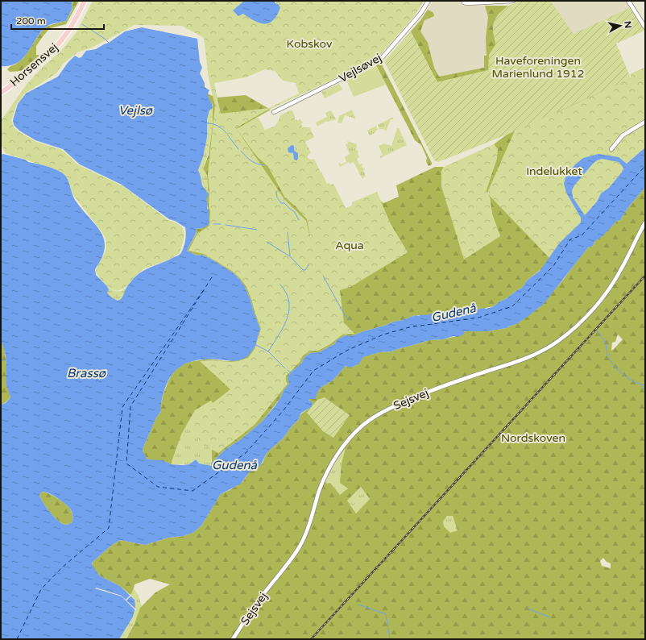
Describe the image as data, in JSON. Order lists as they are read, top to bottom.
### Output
{
  "streets": {
    "main road": ["Horsensvej"],
    "street": ["Vejlsøvej", "Sejsvej"]
  },
  "water": ["Vejlsø", "Gudenå", "Brassø"],
  "parks": [
    "Kobskov",
    "Haveforeningen Marienlund 1912",
    "Indelukket",
    "Aqua",
    "Nordskoven"
  ],
  "scale_bar": "200 m",
  "north": "right"
}
